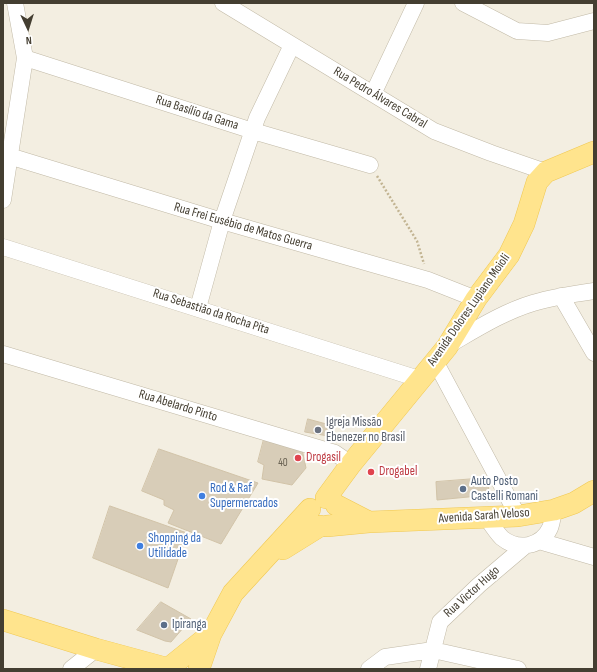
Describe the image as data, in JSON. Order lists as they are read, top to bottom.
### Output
{
  "streets": {
    "main road": ["Avenida Dolores Lupiano Moioli", "Avenida Sarah Veloso"],
    "street": [
      "Rua Pedro Álvares Cabral",
      "Rua Basílio da Gama",
      "Rua Frei Eusébio de Matos Guerra",
      "Rua Sebastião da Rocha Pita",
      "Rua Abelardo Pinto",
      "Rua Victor Hugo"
    ]
  },
  "crossings": [
    ["Rua Pedro Álvares Cabral", "Avenida Dolores Lupiano Moioli"],
    ["Rua Frei Eusébio de Matos Guerra", "Avenida Dolores Lupiano Moioli"],
    ["Avenida Dolores Lupiano Moioli", "Rua Sebastião da Rocha Pita"],
    ["Avenida Dolores Lupiano Moioli", "Rua Abelardo Pinto"],
    ["Avenida Dolores Lupiano Moioli", "Avenida Sarah Veloso"],
    ["Avenida Sarah Veloso", "Rua Victor Hugo"]
  ],
  "places": [
    "Igreja Missão Ebenezer no Brasil",
    "Drogasil",
    "Drogabel",
    "Auto Posto Castelli Romani",
    "Rod & Raf Supermercados",
    "Shopping da Utilidade",
    "Ipiranga"
  ],
  "house_numbers": ["40"],
  "north": "bottom"
}
